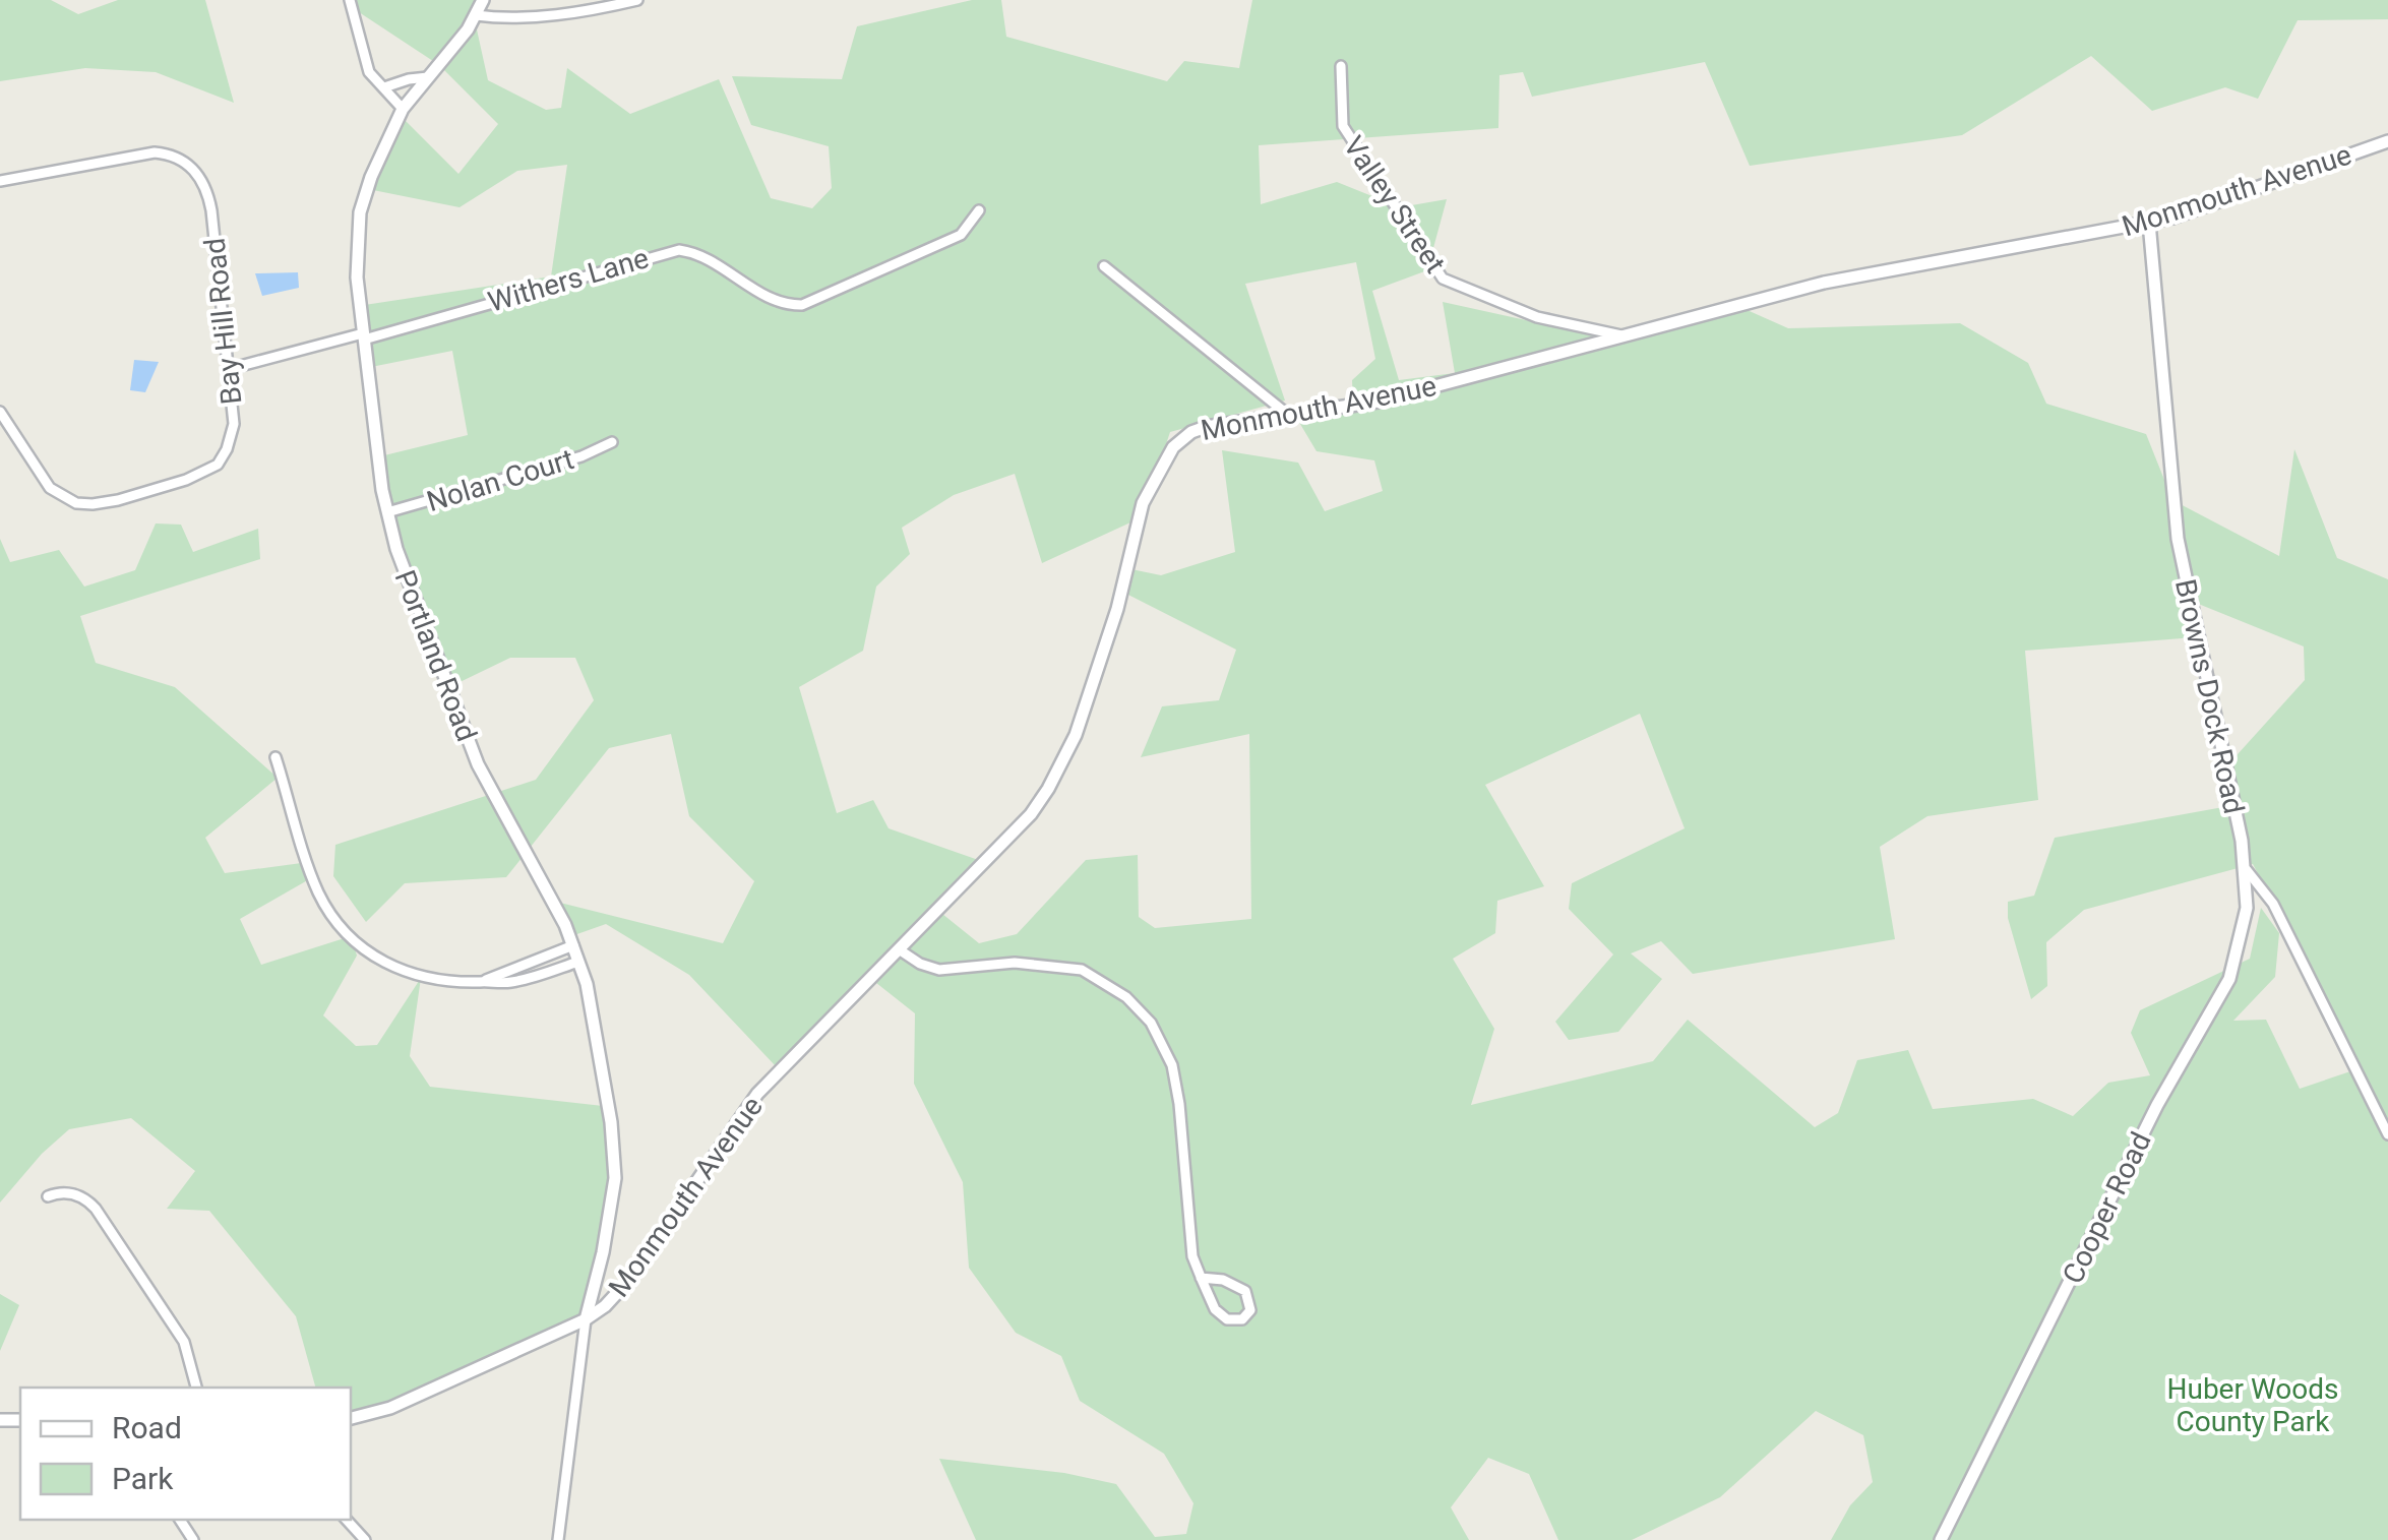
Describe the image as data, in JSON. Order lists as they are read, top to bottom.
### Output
{
  "streets": {
    "street": [
      "Monmouth Avenue",
      "Valley Street",
      "Withers Lane",
      "Bay Hill Road",
      "Nolan Court",
      "Portland Road",
      "Browns Dock Road",
      "Cooper Road"
    ]
  },
  "crossings": [
    ["Monmouth Avenue", "Valley Street"],
    ["Monmouth Avenue", "Portland Road"],
    ["Monmouth Avenue", "Browns Dock Road"],
    ["Withers Lane", "Bay Hill Road"],
    ["Withers Lane", "Portland Road"],
    ["Nolan Court", "Portland Road"],
    ["Browns Dock Road", "Cooper Road"]
  ],
  "parks": ["Huber Woods County Park"],
  "legend": ["Road", "Park"]
}
